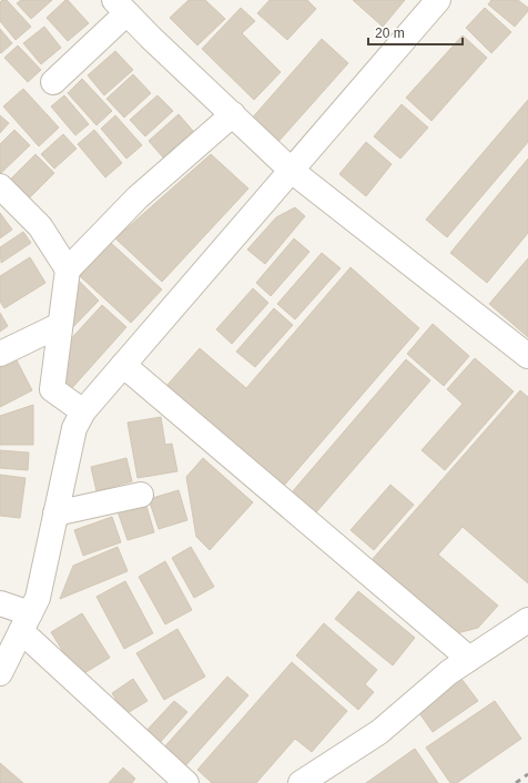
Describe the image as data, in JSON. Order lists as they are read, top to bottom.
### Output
{
  "scale_bar": "20 m"
}
